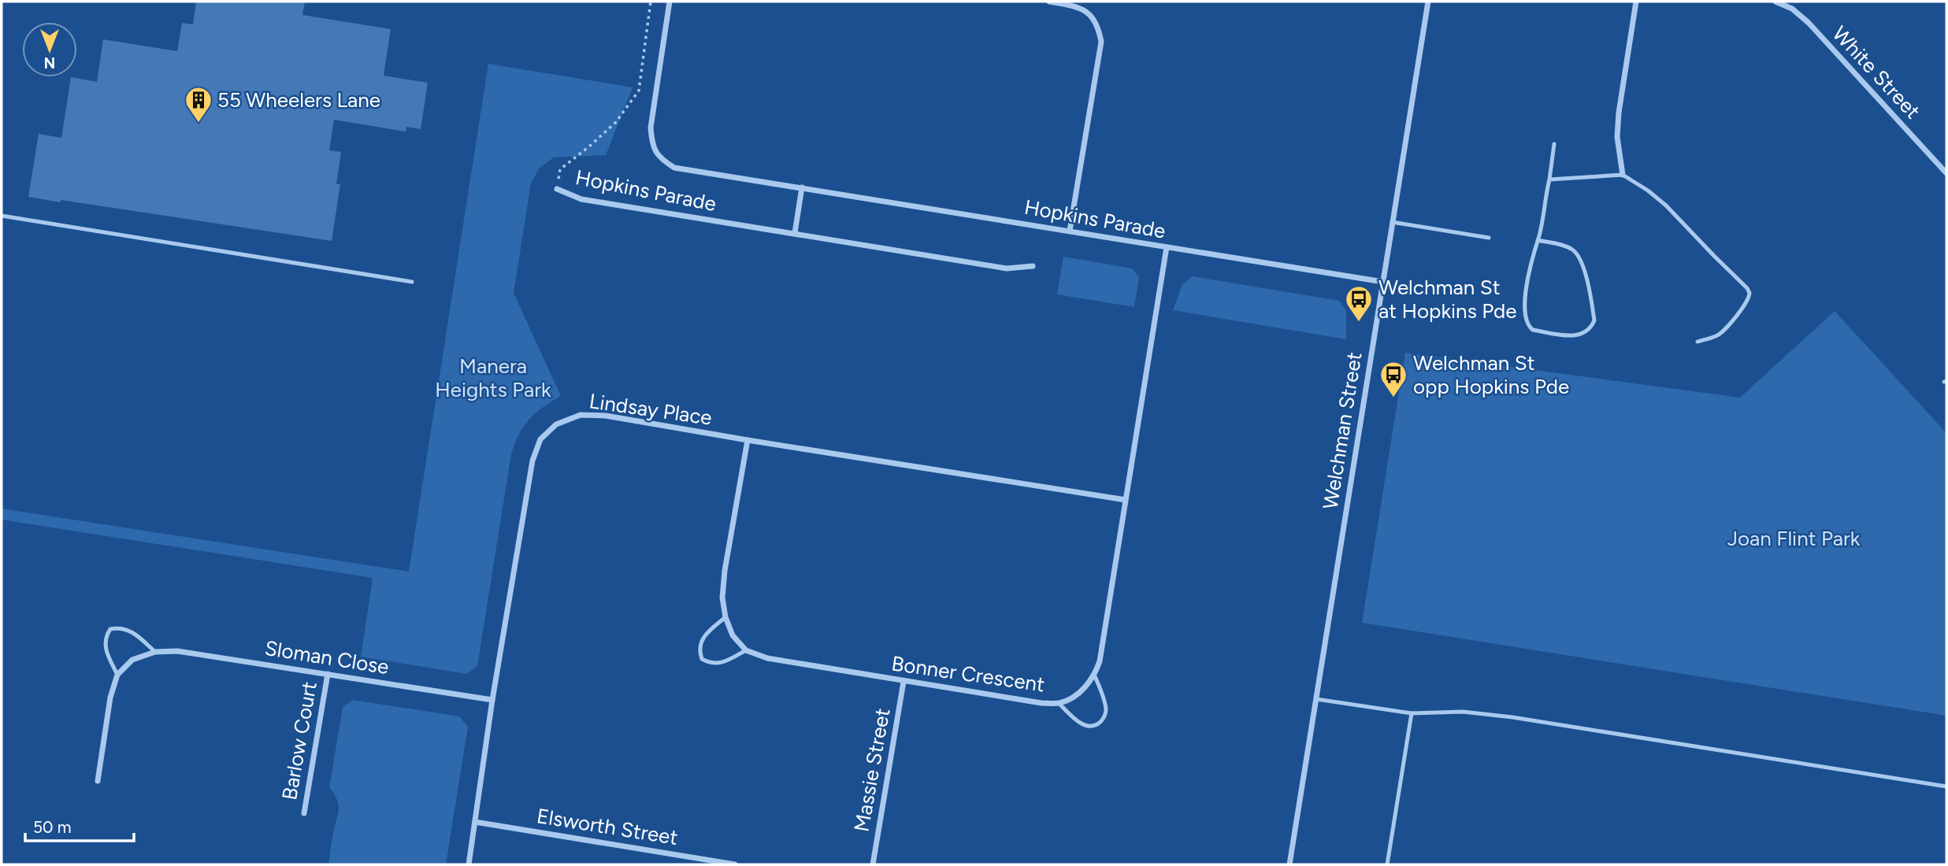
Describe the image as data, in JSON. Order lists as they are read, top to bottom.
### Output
{
  "streets": {
    "street": [
      "White Street",
      "Hopkins Parade",
      "Lindsay Place",
      "Welchman Street",
      "Sloman Close",
      "Bonner Crescent",
      "Barlow Court",
      "Massie Street",
      "Elsworth Street"
    ]
  },
  "crossings": [
    ["Hopkins Parade", "Welchman Street"],
    ["Lindsay Place", "Sloman Close"],
    ["Lindsay Place", "Elsworth Street"],
    ["Sloman Close", "Barlow Court"],
    ["Bonner Crescent", "Massie Street"]
  ],
  "parks": ["Manera Heights Park", "Joan Flint Park"],
  "places": {
    "building": ["55 Wheelers Lane"],
    "bus stop": ["Welchman St at Hopkins Pde", "Welchman St opp Hopkins Pde"]
  },
  "scale_bar": "50 m",
  "north": "bottom"
}
